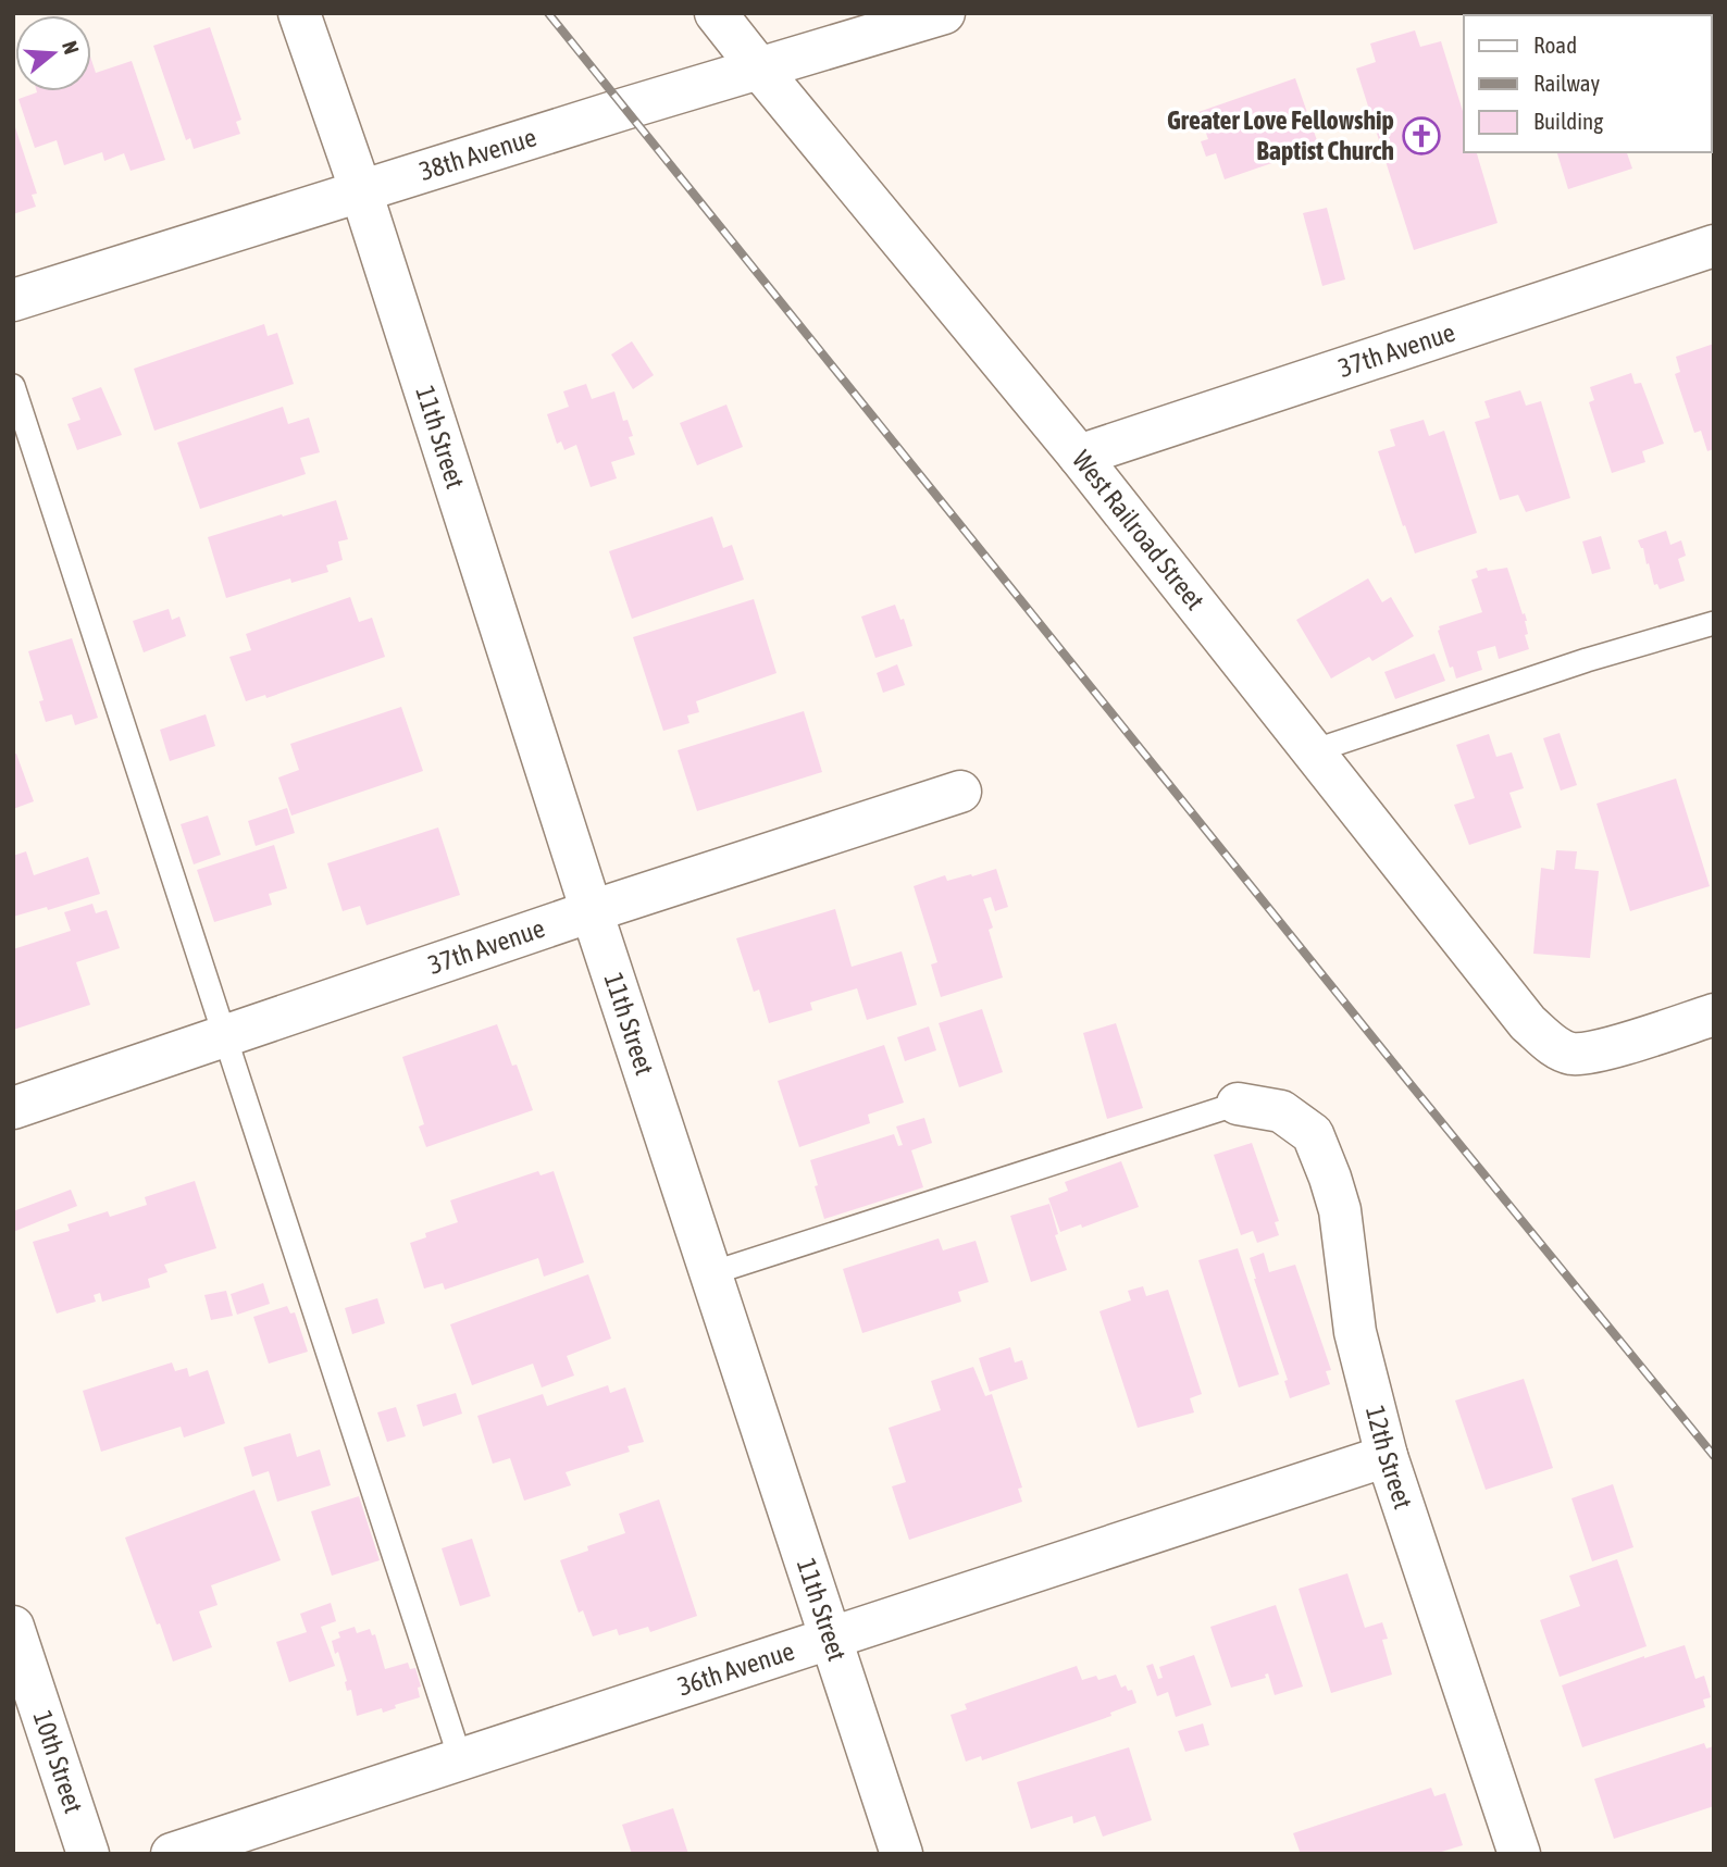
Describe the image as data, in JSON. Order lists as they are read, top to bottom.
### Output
{
  "streets": {
    "street": [
      "38th Avenue",
      "37th Avenue",
      "11th Street",
      "West Railroad Street",
      "12th Street",
      "36th Avenue",
      "10th Street"
    ]
  },
  "crossings": [
    ["38th Avenue", "11th Street"],
    ["38th Avenue", "West Railroad Street"],
    ["37th Avenue", "11th Street"],
    ["37th Avenue", "West Railroad Street"],
    ["11th Street", "36th Avenue"],
    ["12th Street", "36th Avenue"]
  ],
  "places": {
    "church": ["Greater Love Fellowship Baptist Church"]
  },
  "legend": ["Road", "Railway", "Building"],
  "north": "right"
}
